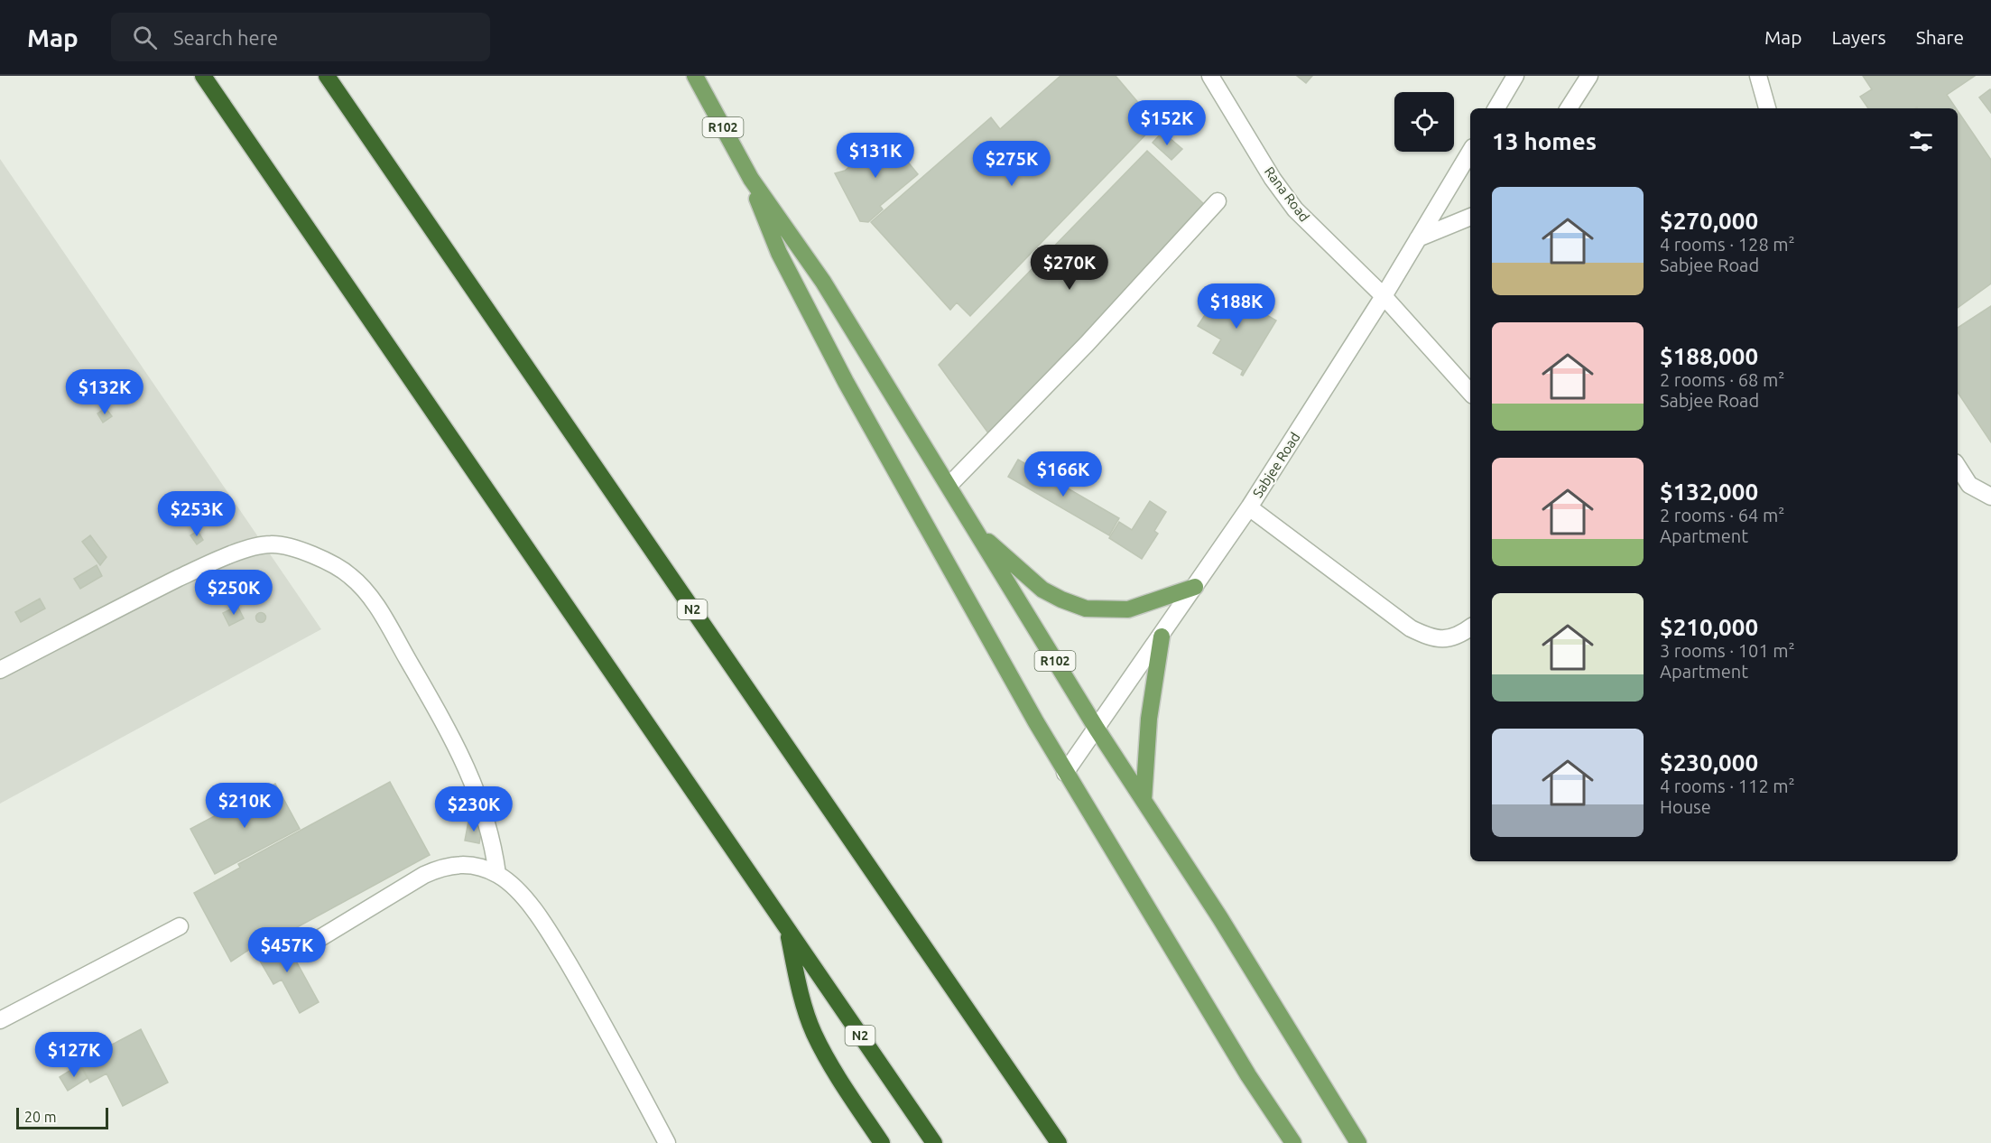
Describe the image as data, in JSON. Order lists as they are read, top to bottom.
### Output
{
  "streets": {
    "highway": ["N2"],
    "main road": ["R102"],
    "street": ["Rana Road", "Sabjee Road"]
  },
  "crossings": [
    ["R102", "Sabjee Road"],
    ["Rana Road", "Sabjee Road"]
  ],
  "scale_bar": "20 m",
  "page": {
    "header": "Map",
    "search": "Search here",
    "nav": ["Map", "Layers", "Share"],
    "price": [
      "$152K",
      "$131K",
      "$275K",
      "$270K",
      "$188K",
      "$132K",
      "$166K",
      "$253K",
      "$250K",
      "$210K",
      "$230K",
      "$457K",
      "$127K"
    ],
    "heading": "13 homes",
    "list": [
      {
        "name": "$270,000",
        "note": "4 rooms · 128 m² · Sabjee Road"
      },
      {
        "name": "$188,000",
        "note": "2 rooms · 68 m² · Sabjee Road"
      },
      {
        "name": "$132,000",
        "note": "2 rooms · 64 m² · Apartment"
      },
      {
        "name": "$210,000",
        "note": "3 rooms · 101 m² · Apartment"
      },
      {
        "name": "$230,000",
        "note": "4 rooms · 112 m² · House"
      }
    ],
    "scale": "20 m"
  }
}
